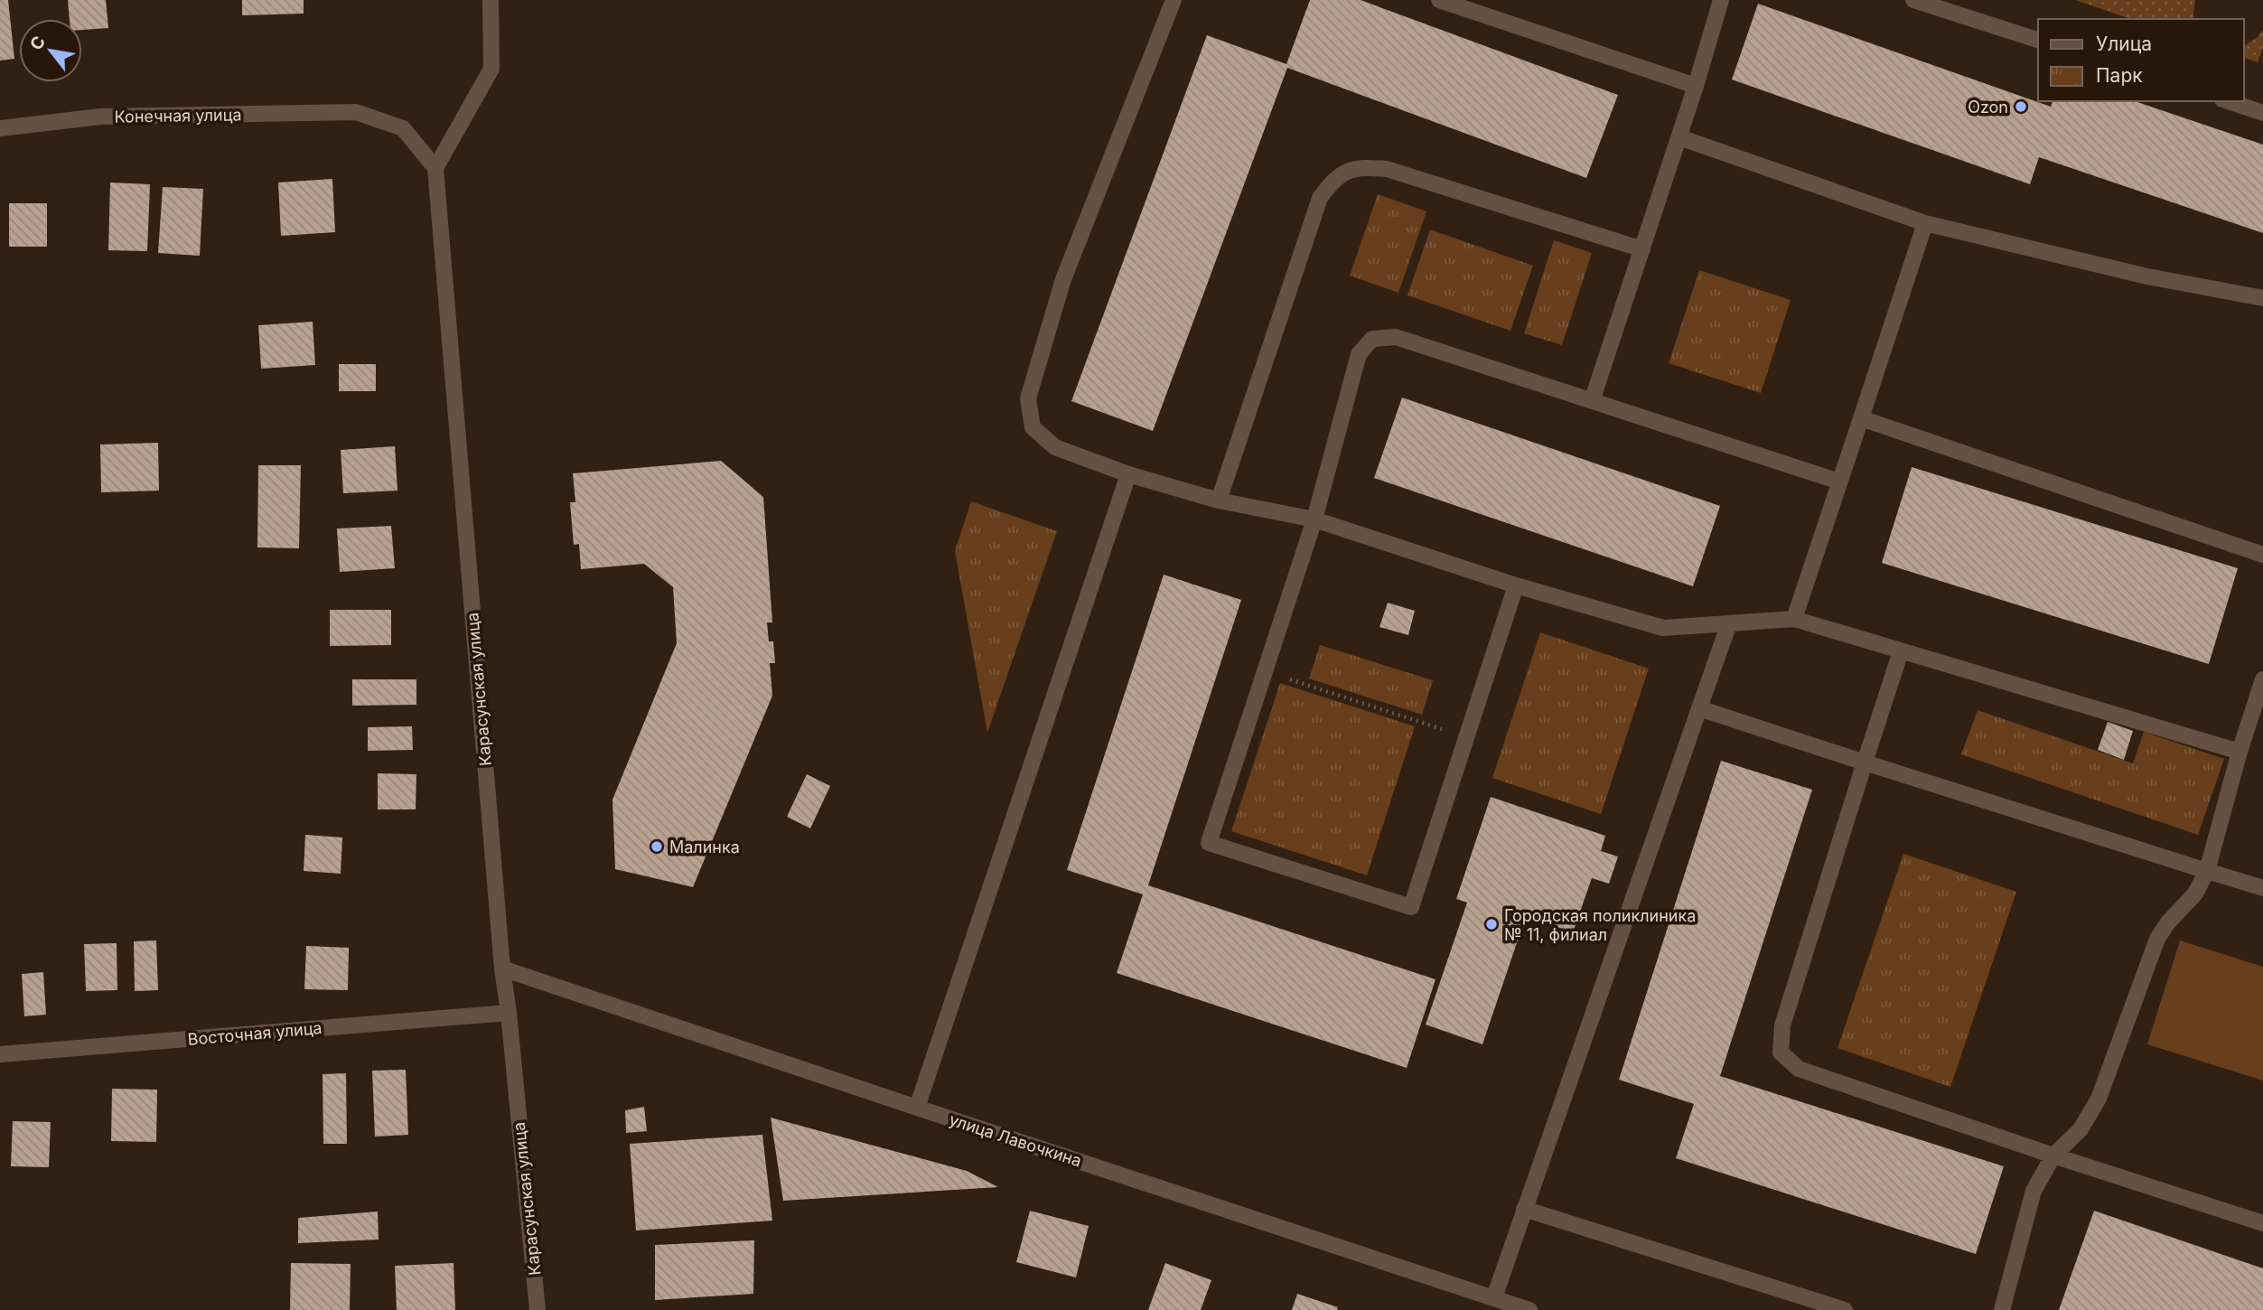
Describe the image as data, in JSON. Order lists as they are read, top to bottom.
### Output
{
  "streets": {
    "street": [
      "Конечная улица",
      "Карасунская улица",
      "Восточная улица",
      "улица Лавочкина"
    ]
  },
  "crossings": [
    ["Конечная улица", "Карасунская улица"],
    ["Карасунская улица", "Восточная улица"],
    ["Карасунская улица", "улица Лавочкина"]
  ],
  "places": ["Ozon", "Малинка", "Городская поликлиника № 11, филиал"],
  "legend": ["Улица", "Парк"],
  "north": "top left"
}
